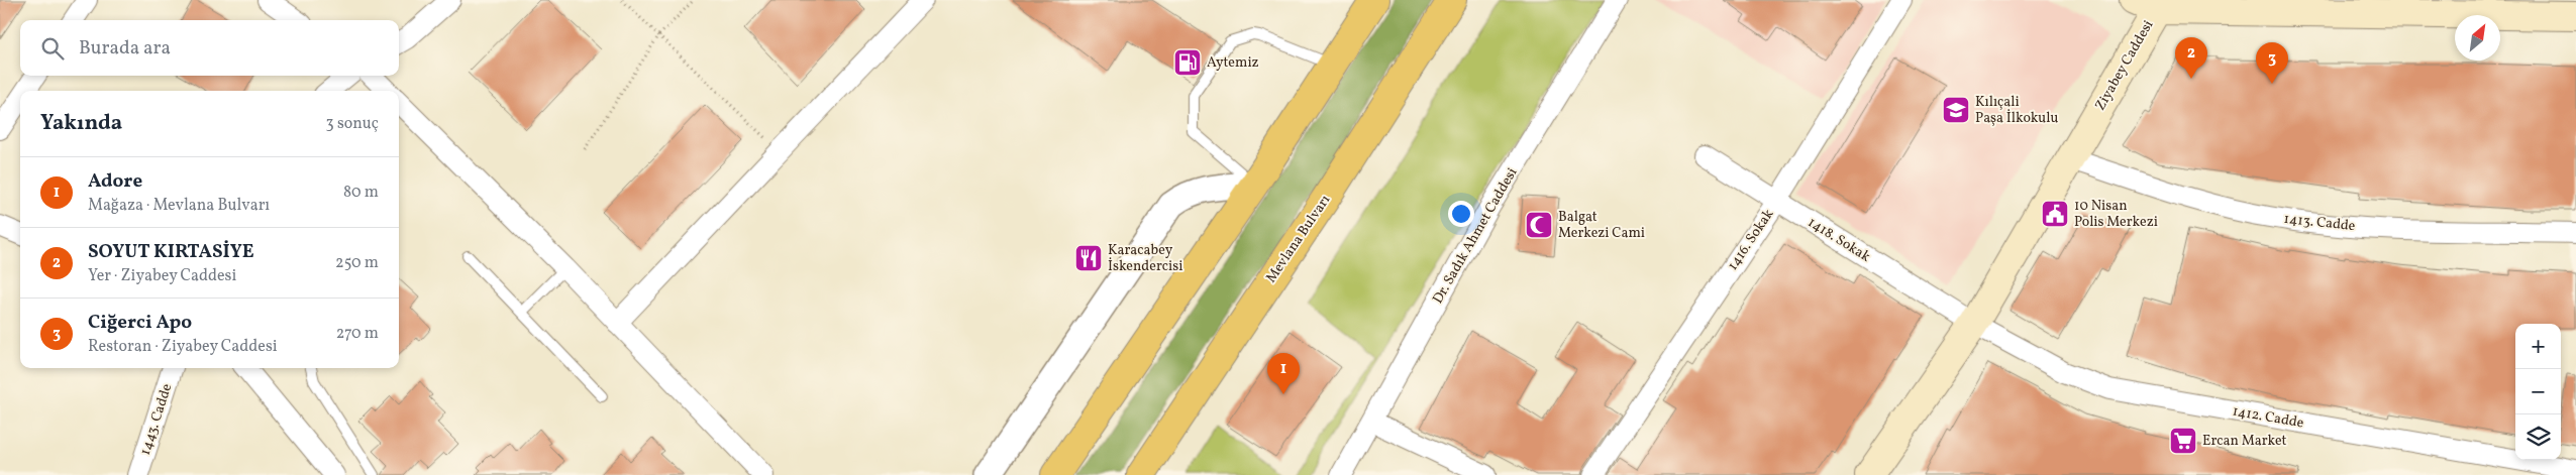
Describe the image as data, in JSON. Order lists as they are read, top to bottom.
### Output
{
  "streets": {
    "highway": ["Mevlana Bulvarı"],
    "main road": ["Ziyabey Caddesi"],
    "street": [
      "1413. Cadde",
      "Dr. Sadık Ahmet Caddesi",
      "1416. Sokak",
      "1418. Sokak",
      "1412. Cadde",
      "1443. Cadde"
    ]
  },
  "crossings": [
    ["Ziyabey Caddesi", "1413. Cadde"],
    ["Ziyabey Caddesi", "1418. Sokak"],
    ["Ziyabey Caddesi", "1412. Cadde"],
    ["1416. Sokak", "1418. Sokak"],
    ["1418. Sokak", "1412. Cadde"]
  ],
  "places": {
    "fuel station": ["Aytemiz"],
    "school or university": ["Kılıçali Paşa İlkokulu"],
    "public building": ["10 Nisan Polis Merkezi"],
    "mosque": ["Balgat Merkezi Cami"],
    "restaurant": ["Karacabey İskendercisi"],
    "supermarket": ["Ercan Market"]
  },
  "north": "top right",
  "page": {
    "search": "Burada ara",
    "pins": ["2", "3", "1"],
    "heading": ["Yakında", "3 sonuç"],
    "list": [
      {
        "mark": "1",
        "name": "Adore",
        "note": "Mağaza · Mevlana Bulvarı",
        "value": "80 m"
      },
      {
        "mark": "2",
        "name": "SOYUT KIRTASİYE",
        "note": "Yer · Ziyabey Caddesi",
        "value": "250 m"
      },
      {
        "mark": "3",
        "name": "Ciğerci Apo",
        "note": "Restoran · Ziyabey Caddesi",
        "value": "270 m"
      }
    ],
    "map_buttons": ["+", "−"]
  }
}
